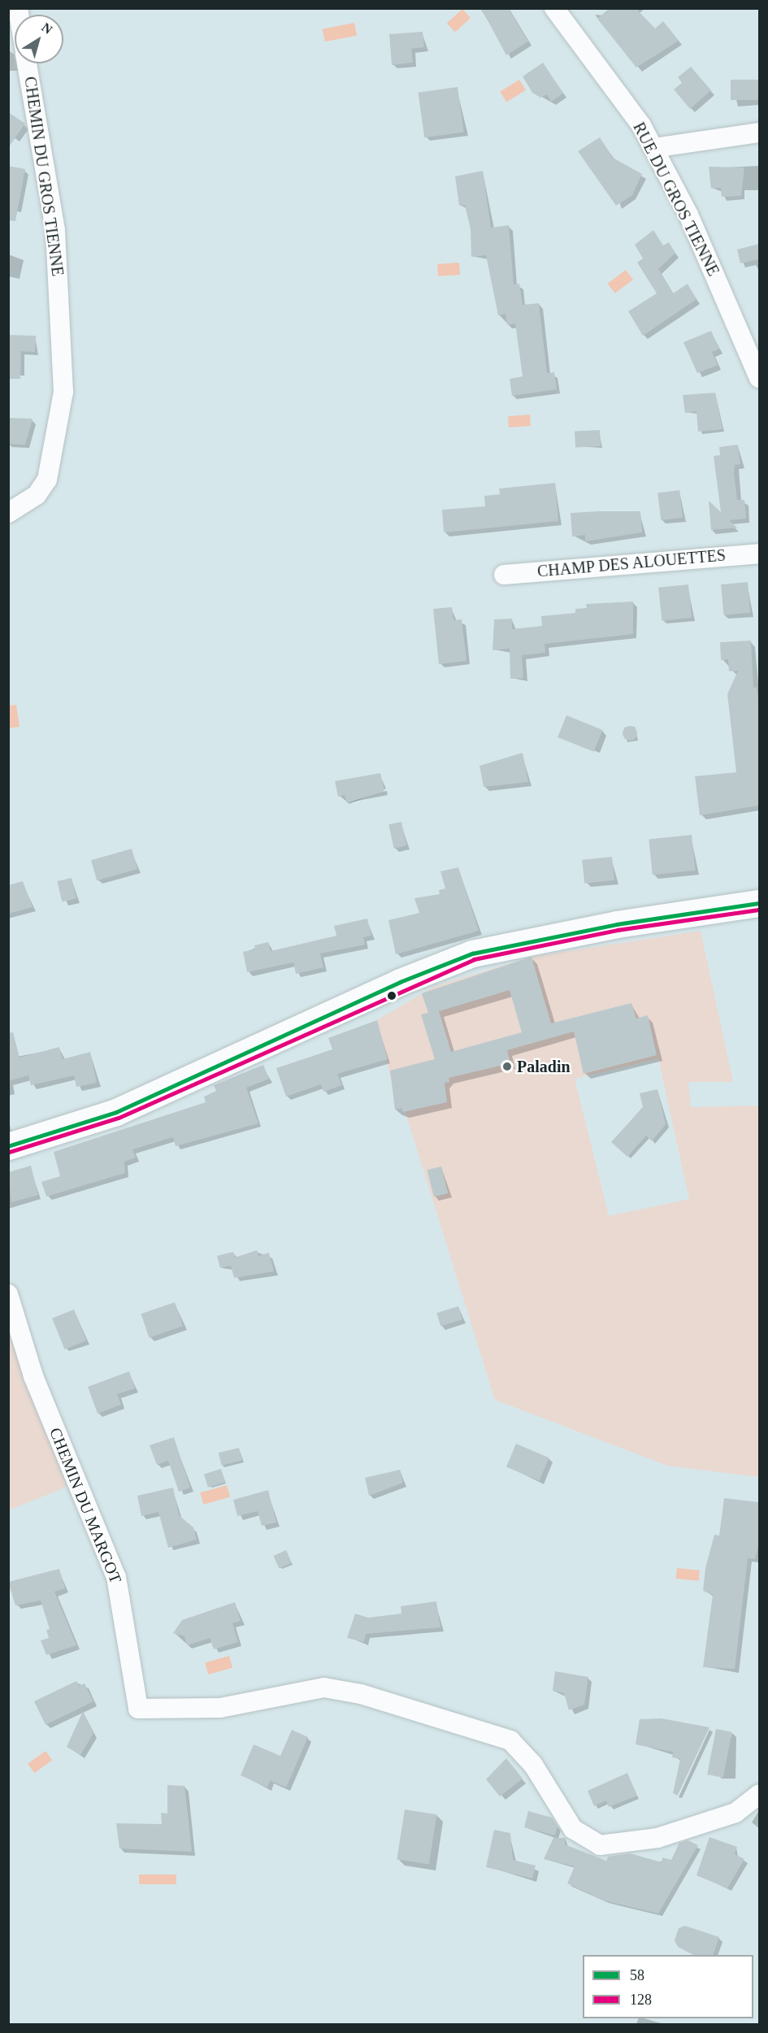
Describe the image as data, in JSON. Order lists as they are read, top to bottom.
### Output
{
  "streets": {
    "street": [
      "CHEMIN DU GROS TIENNE",
      "RUE DU GROS TIENNE",
      "CHAMP DES ALOUETTES",
      "CHEMIN DU MARGOT"
    ]
  },
  "places": ["Paladin"],
  "lines": ["transit line 58", "transit line 128"],
  "legend": ["58", "128"],
  "north": "top right"
}
